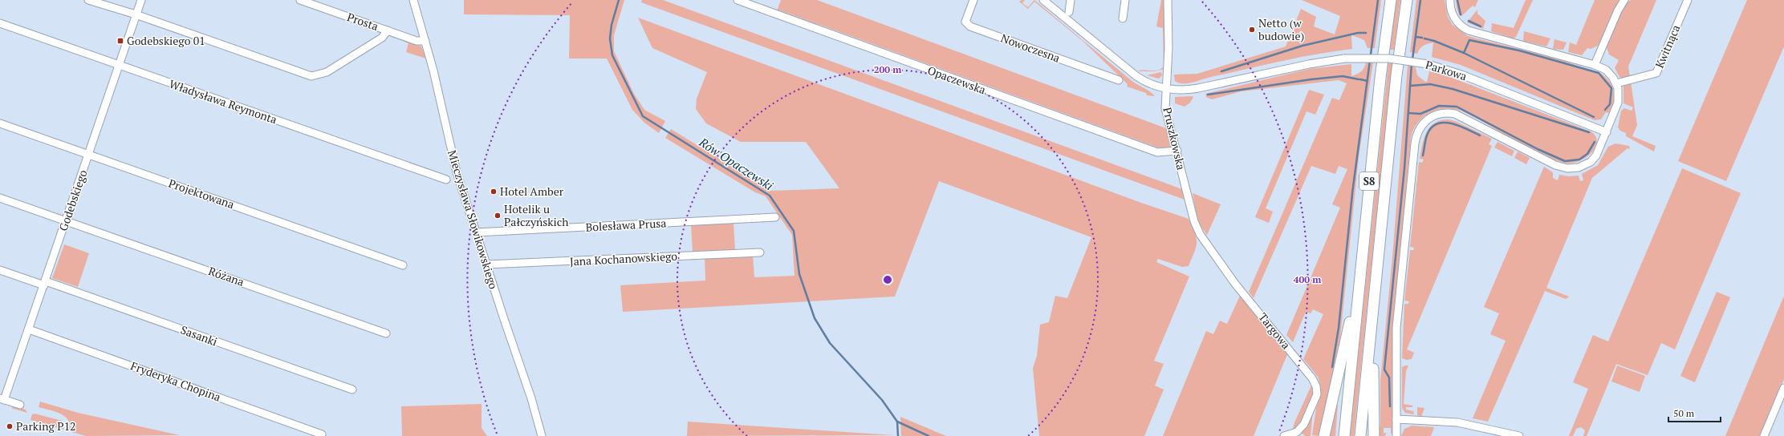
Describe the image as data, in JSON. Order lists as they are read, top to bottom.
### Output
{
  "streets": {
    "highway": ["S8"],
    "street": [
      "Prosta",
      "Kwitnąca",
      "Nowoczesna",
      "Parkowa",
      "Opaczewska",
      "Władysława Reymonta",
      "Pruszkowska",
      "Projektowana",
      "Godebskiego",
      "Mieczysława Słowikowskiego",
      "Bolesława Prusa",
      "Jana Kochanowskiego",
      "Różana",
      "Targowa",
      "Sasanki",
      "Fryderyka Chopina"
    ]
  },
  "crossings": [
    ["Prosta", "Mieczysława Słowikowskiego"],
    ["Parkowa", "Pruszkowska"],
    ["Opaczewska", "Pruszkowska"],
    ["Władysława Reymonta", "Godebskiego"],
    ["Pruszkowska", "Targowa"],
    ["Projektowana", "Godebskiego"],
    ["Godebskiego", "Różana"],
    ["Godebskiego", "Sasanki"],
    ["Godebskiego", "Fryderyka Chopina"],
    ["Mieczysława Słowikowskiego", "Bolesława Prusa"],
    ["Mieczysława Słowikowskiego", "Jana Kochanowskiego"]
  ],
  "water": ["Rów Opaczewski"],
  "places": {
    "other": [
      "Netto (w budowie)",
      "Hotel Amber",
      "Hotelik u Pałczyńskich",
      "Parking P12"
    ],
    "transit": ["Godebskiego 01"]
  },
  "scale_bar": "50 m",
  "rings": ["200 m", "400 m"]
}
